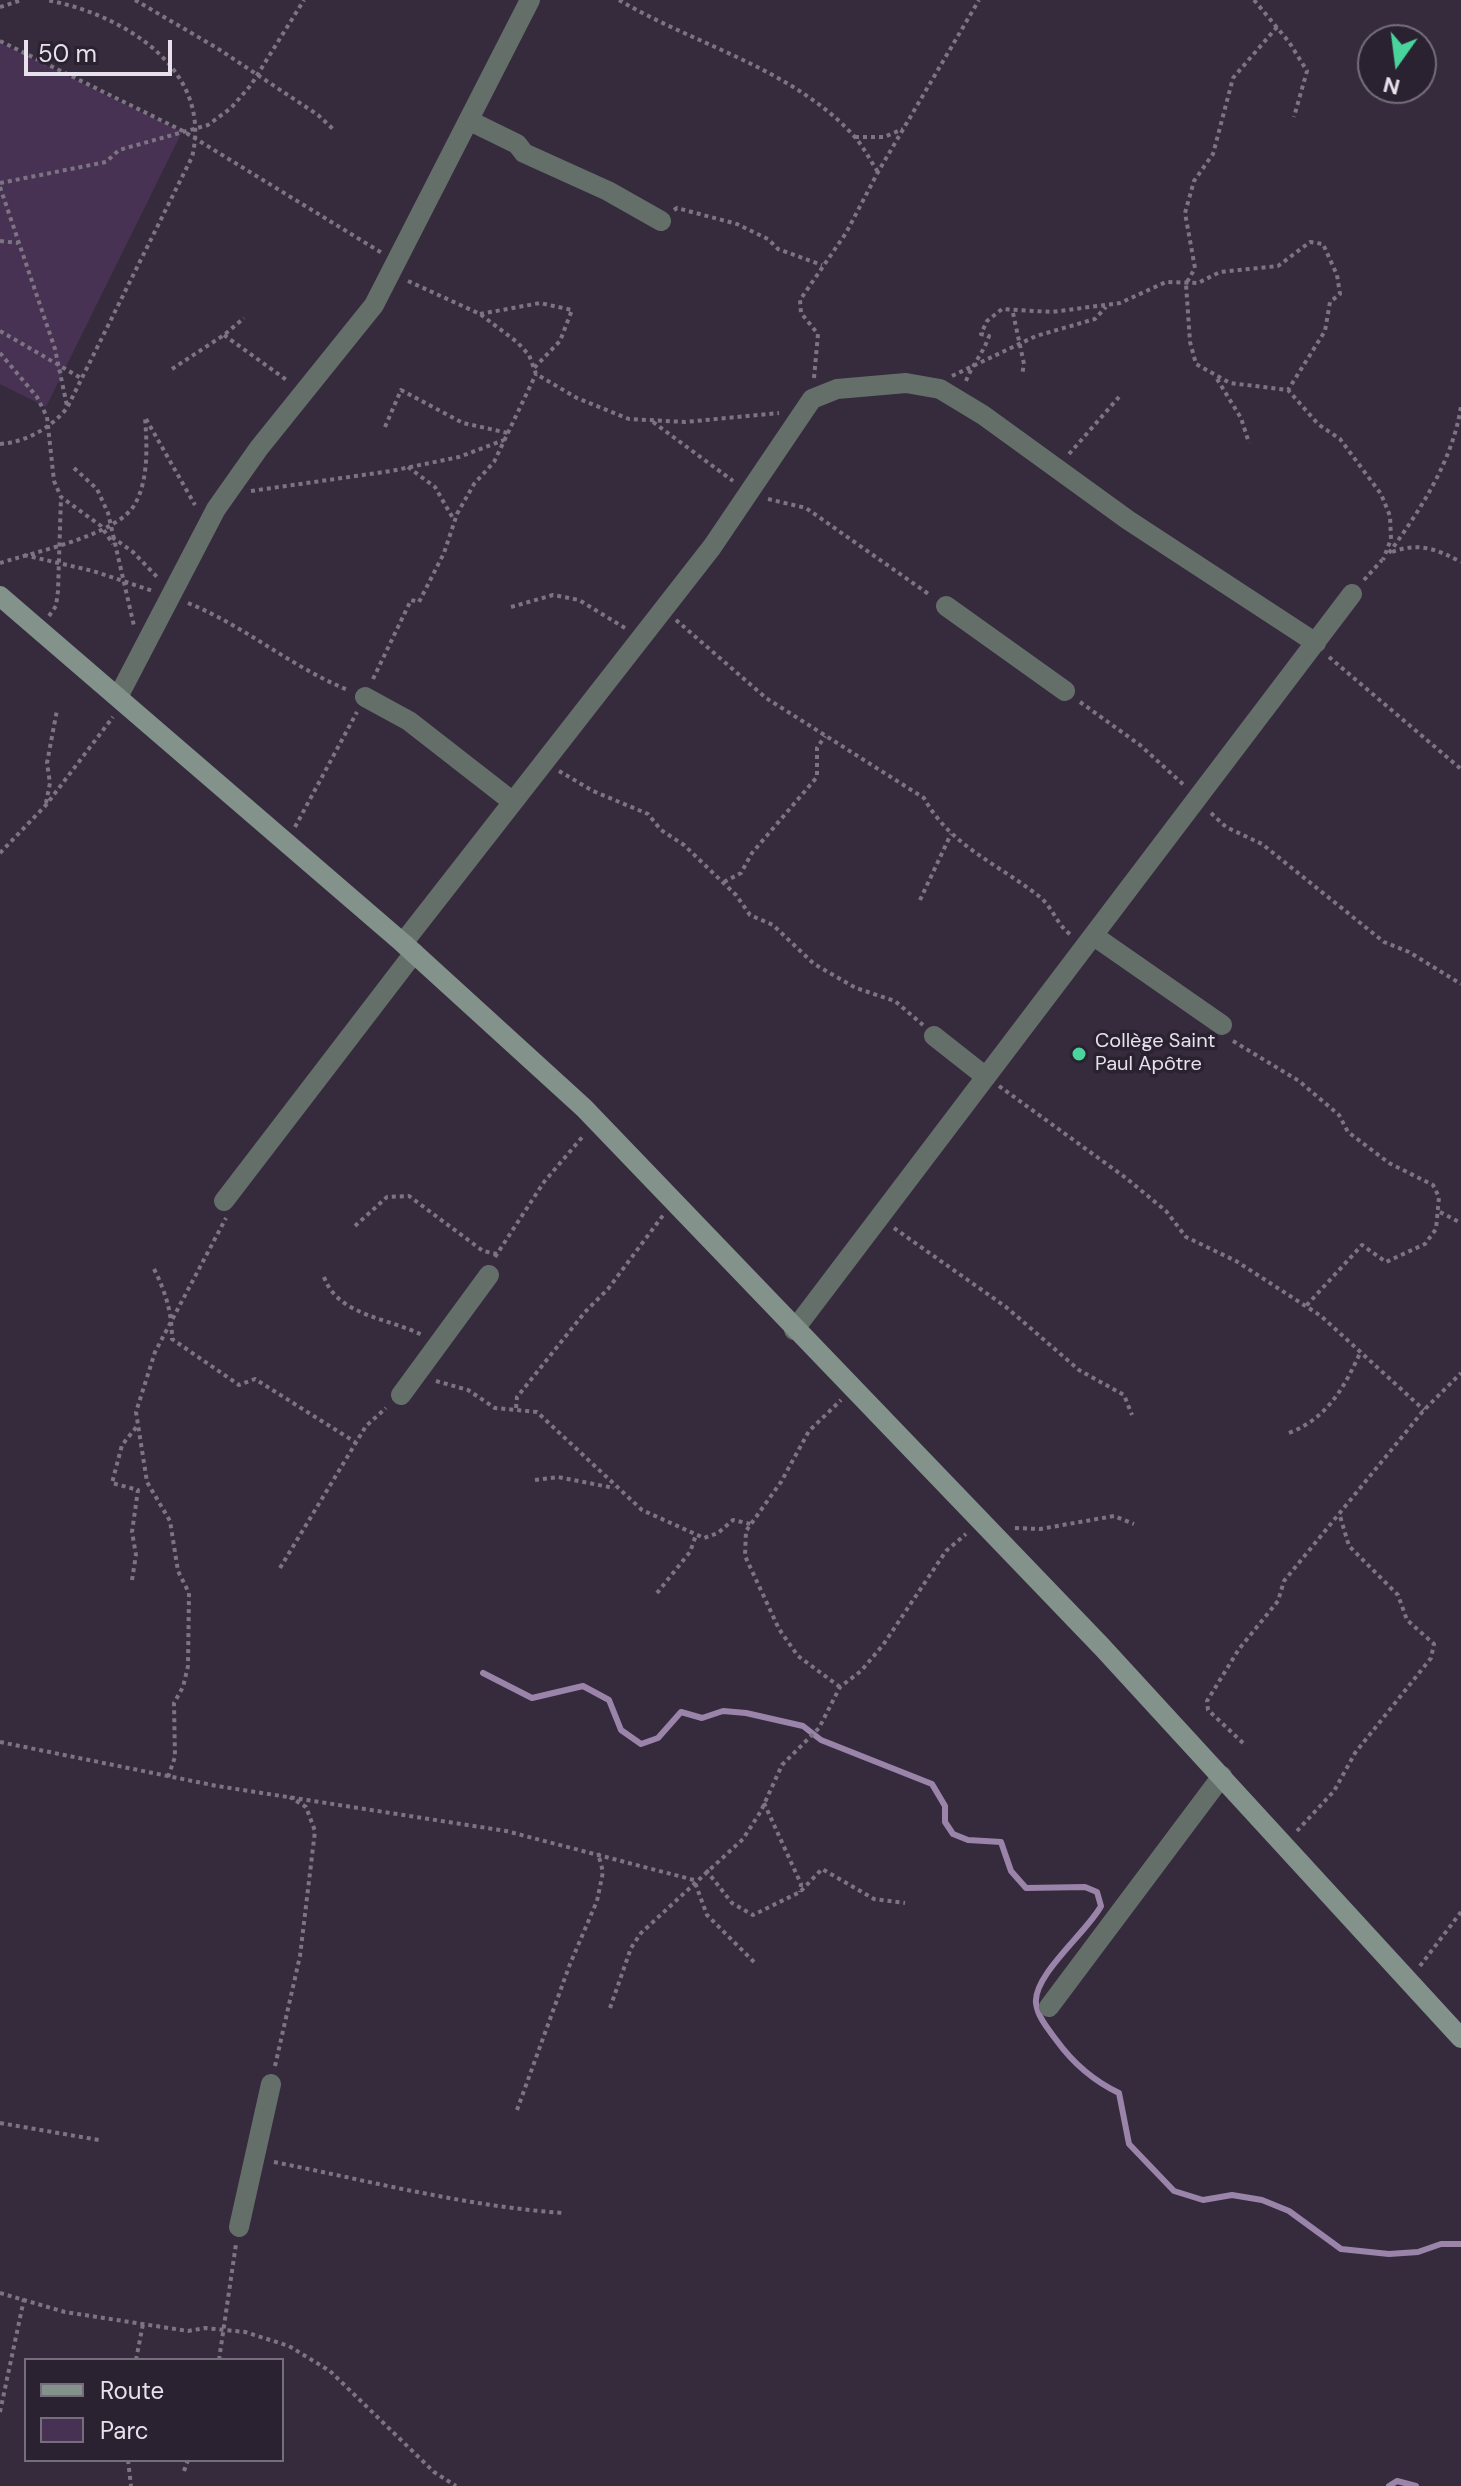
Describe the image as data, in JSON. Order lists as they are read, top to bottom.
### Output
{
  "places": ["Collège Saint Paul Apôtre"],
  "legend": ["Route", "Parc"],
  "scale_bar": "50 m",
  "north": "bottom"
}
